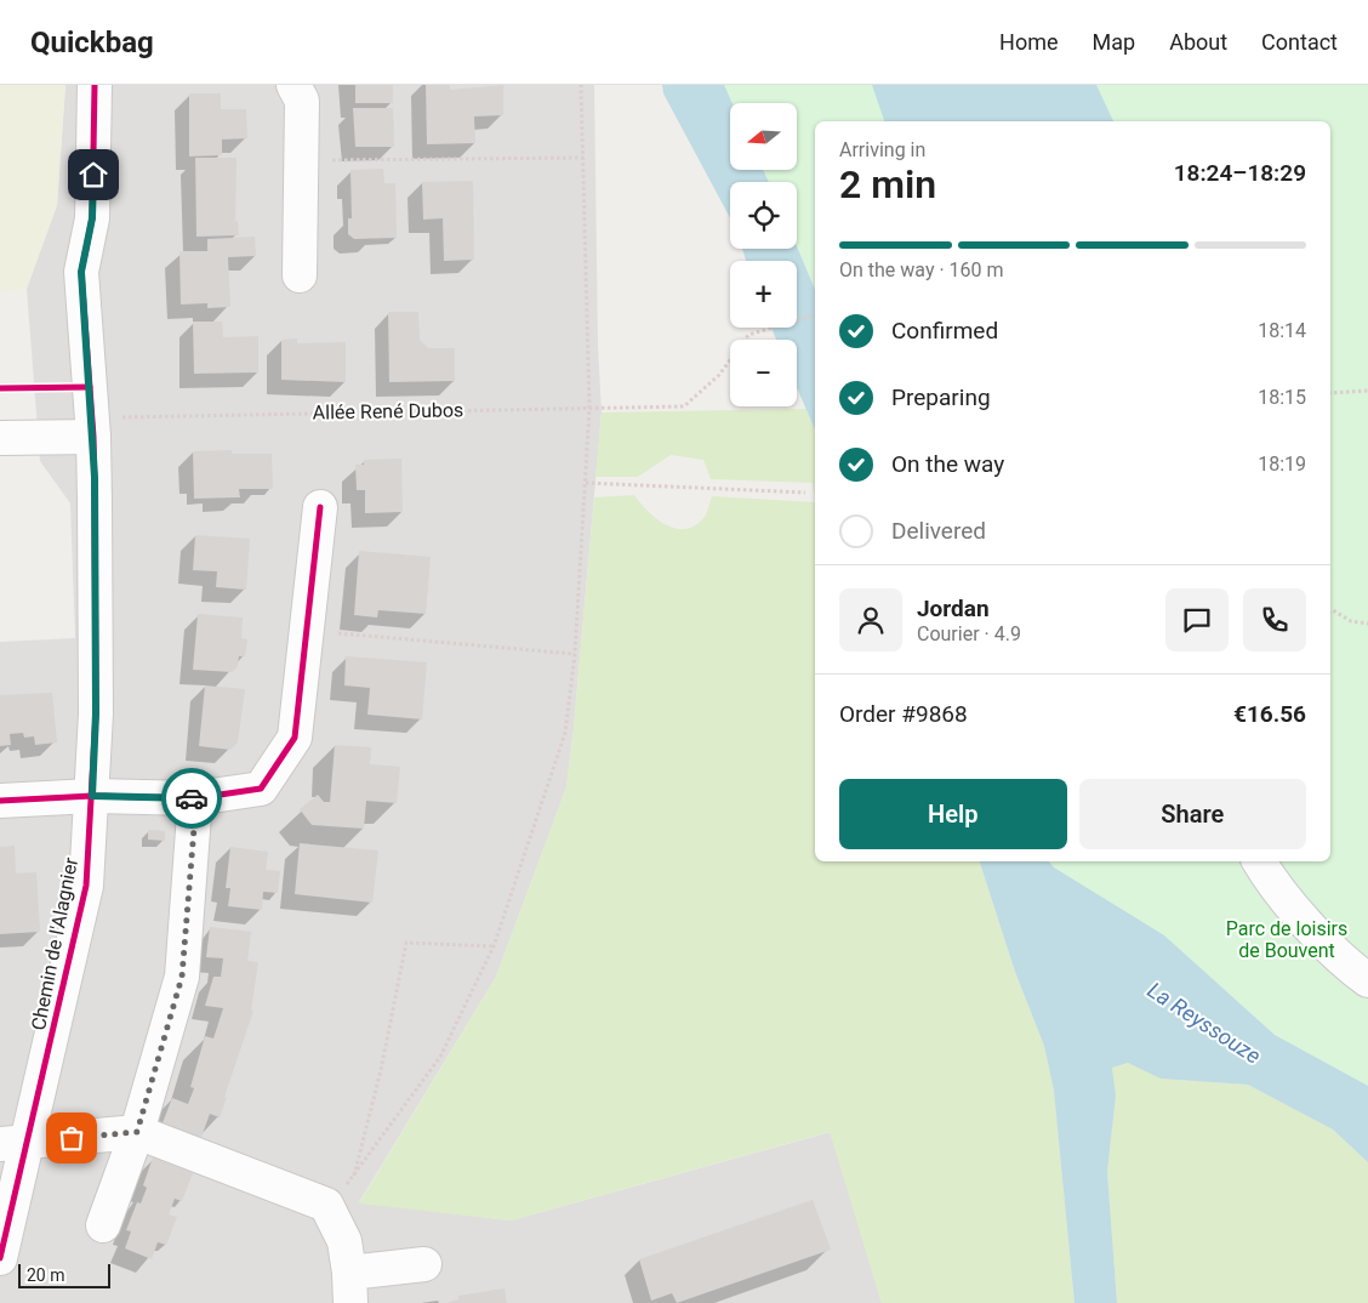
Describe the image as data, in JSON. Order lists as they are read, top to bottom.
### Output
{
  "streets": {
    "street": ["Chemin de l'Alagnier"],
    "path": ["Allée René Dubos"]
  },
  "crossings": [
    ["Allée René Dubos", "Chemin de l'Alagnier"]
  ],
  "water": ["La Reyssouze"],
  "parks": ["Parc de loisirs de Bouvent"],
  "scale_bar": "20 m",
  "north": "left",
  "page": {
    "header": "Quickbag",
    "nav": [
      "Home",
      "Map",
      "About",
      "Contact"
    ],
    "map_buttons": ["+", "−"],
    "heading": ["2 min", "Arriving in", "18:24–18:29"],
    "panel": [
      "Jordan",
      "Courier · 4.9",
      "Order #9868",
      "€16.56"
    ],
    "bar": "On the way · 160 m",
    "list": [
      ["Confirmed", "18:14"],
      ["Preparing", "18:15"],
      ["On the way", "18:19"],
      "Delivered"
    ],
    "buttons": ["Help", "Share"],
    "scale": "20 m"
  }
}
